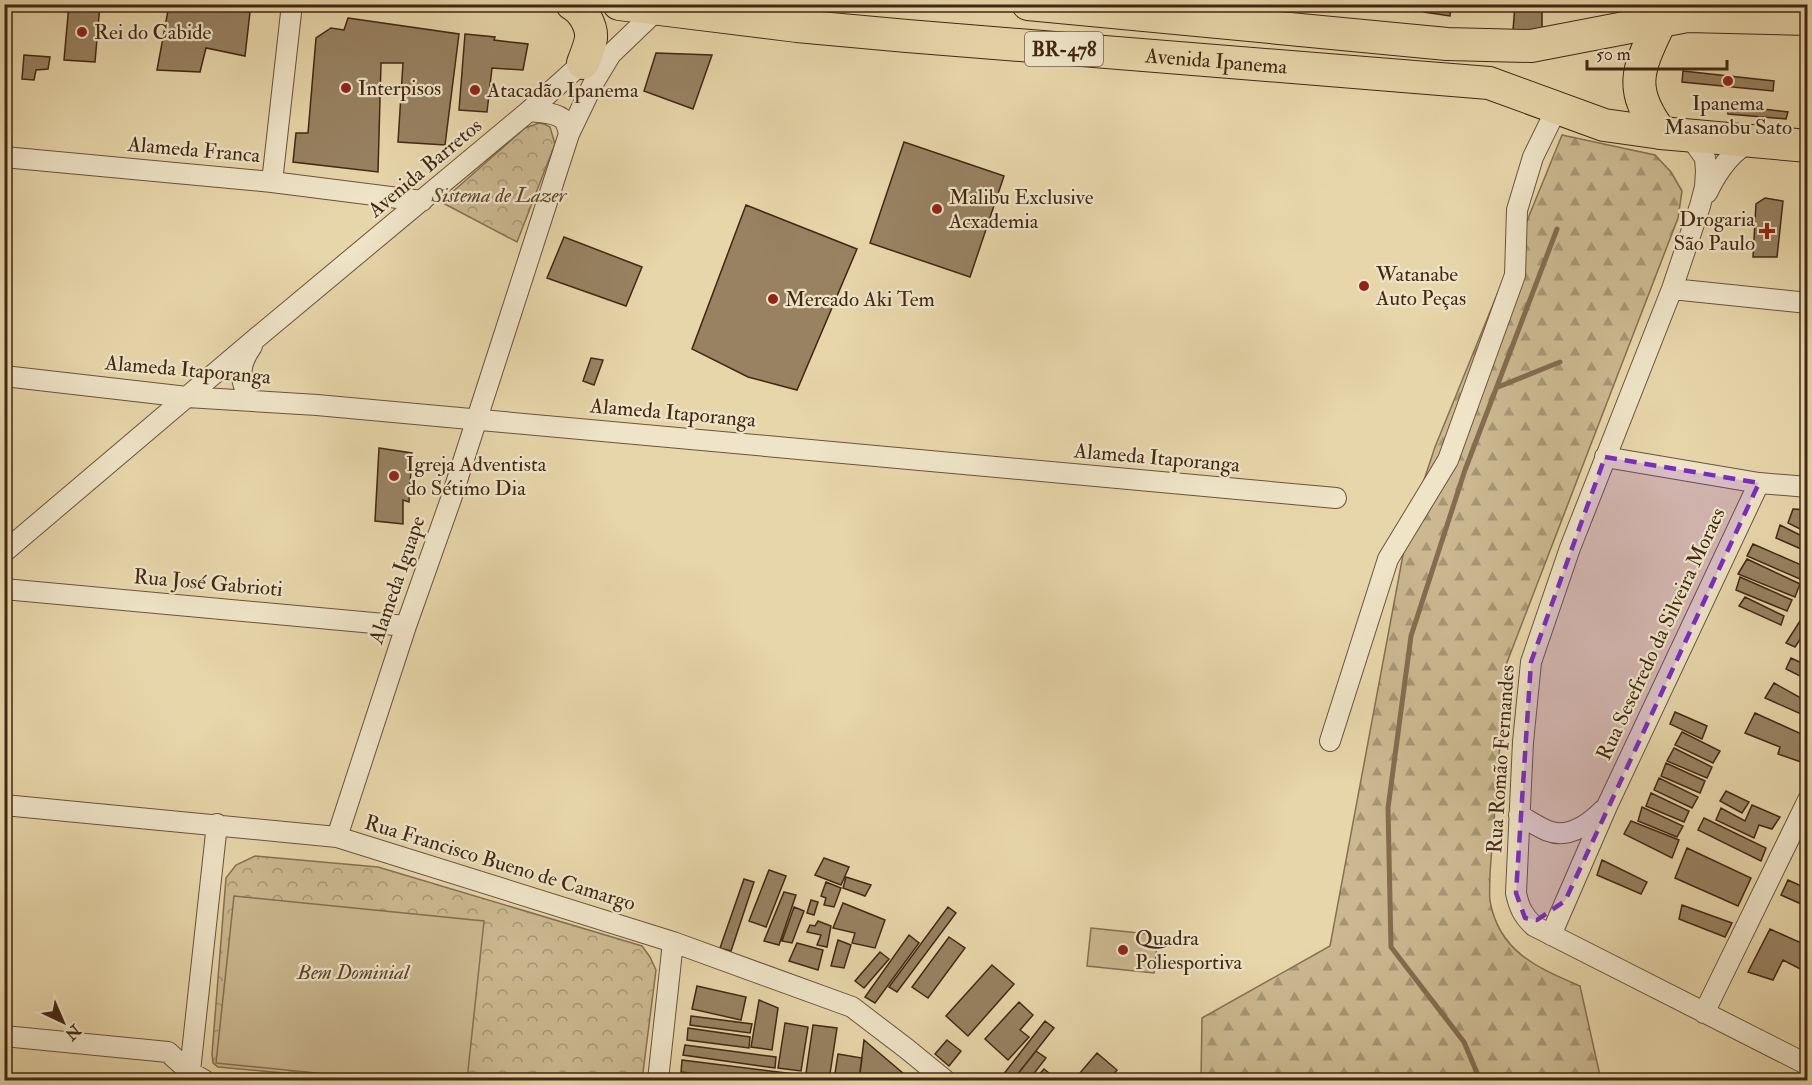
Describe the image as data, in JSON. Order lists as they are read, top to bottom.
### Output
{
  "streets": {
    "main road": ["BR-478", "Avenida Ipanema"],
    "street": [
      "Alameda Franca",
      "Avenida Barretos",
      "Alameda Itaporanga",
      "Alameda Iguape",
      "Rua José Gabrioti",
      "Rua Sesefredo da Silveira Moraes",
      "Rua Romão Fernandes",
      "Rua Francisco Bueno de Camargo"
    ]
  },
  "crossings": [
    ["Avenida Ipanema", "Avenida Barretos"],
    ["Avenida Ipanema", "Alameda Iguape"],
    ["Avenida Ipanema", "Rua Romão Fernandes"],
    ["Alameda Franca", "Avenida Barretos"],
    ["Avenida Barretos", "Alameda Itaporanga"],
    ["Avenida Barretos", "Alameda Iguape"],
    ["Alameda Itaporanga", "Alameda Iguape"],
    ["Alameda Iguape", "Rua José Gabrioti"],
    ["Alameda Iguape", "Rua Francisco Bueno de Camargo"]
  ],
  "parks": ["Sistema de Lazer", "Bem Dominial"],
  "places": {
    "other": [
      "Rei do Cabide",
      "Ipanema Masanobu Sato",
      "Interpisos",
      "Atacadão Ipanema",
      "Malibu Exclusive Acxademia",
      "Watanabe Auto Peças",
      "Mercado Aki Tem",
      "Igreja Adventista do Sétimo Dia",
      "Quadra Poliesportiva"
    ],
    "health": ["Drogaria São Paulo"]
  },
  "scale_bar": "50 m",
  "north": "bottom right"
}
